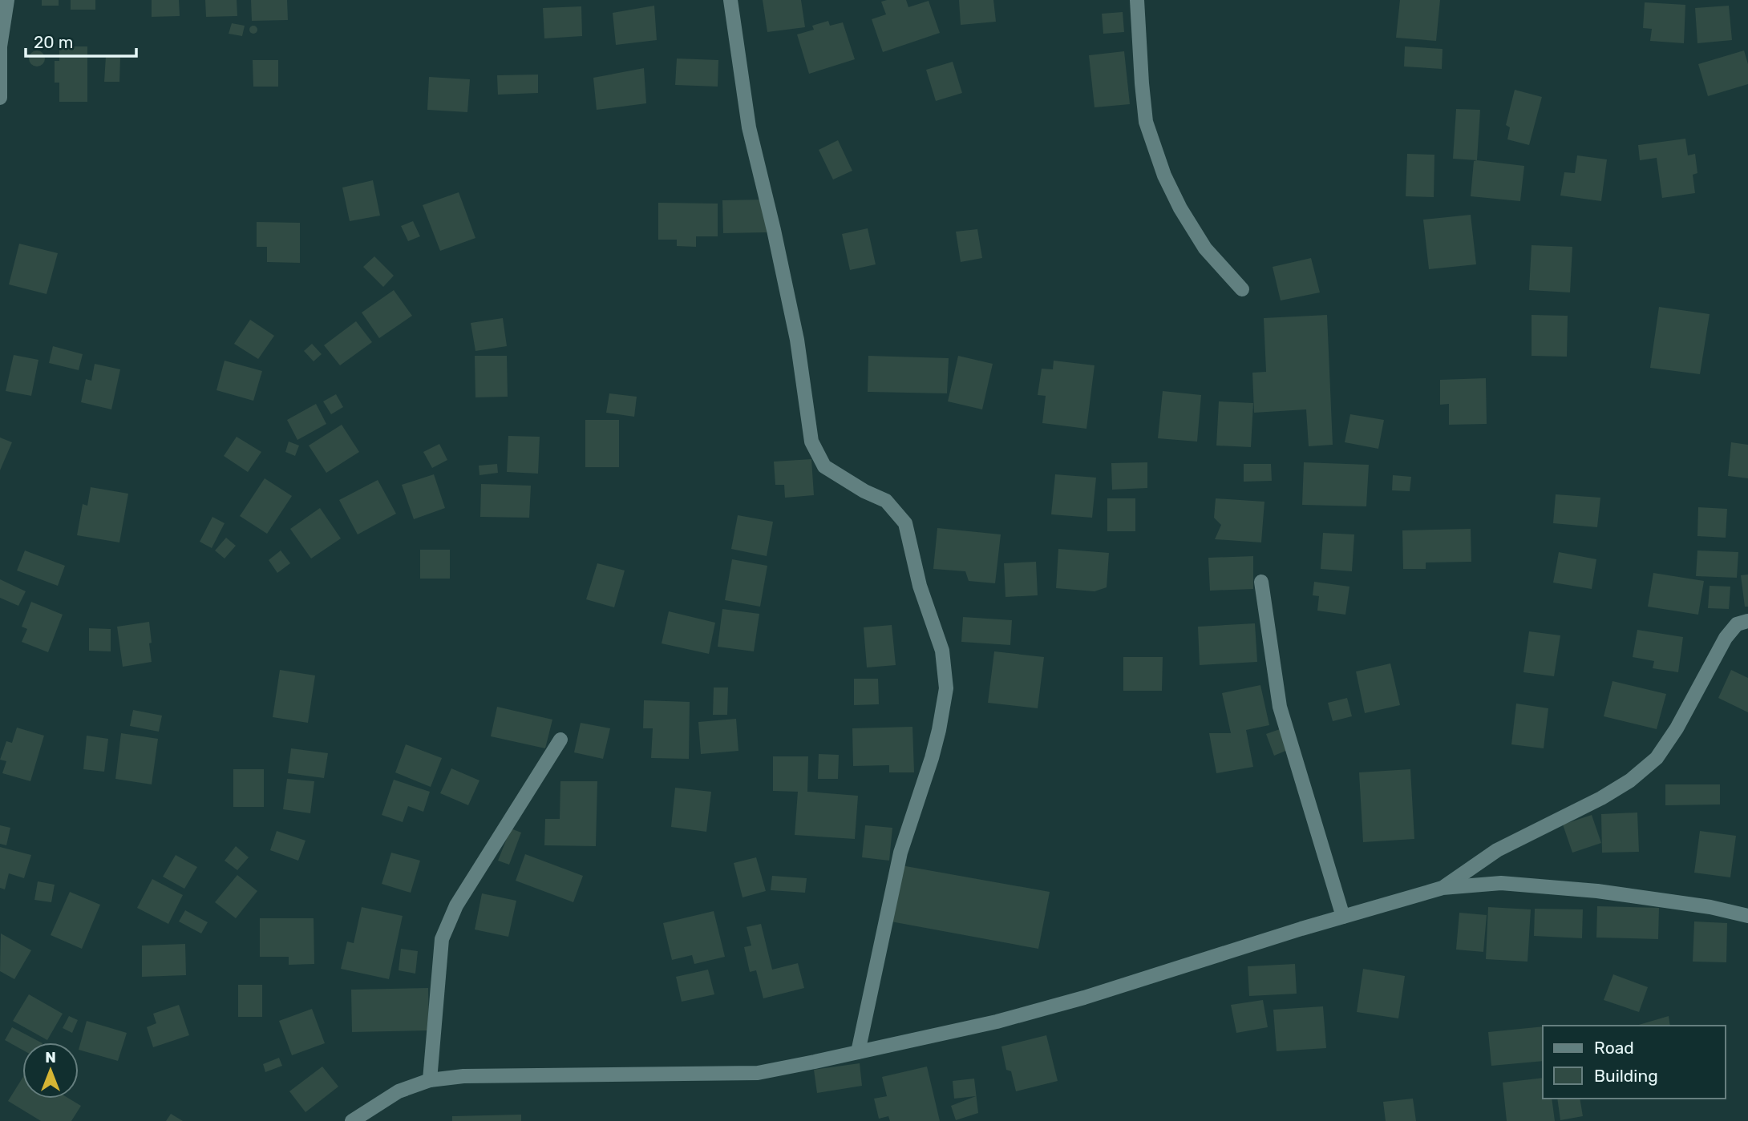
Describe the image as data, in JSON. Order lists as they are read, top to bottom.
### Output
{
  "legend": ["Road", "Building"],
  "scale_bar": "20 m",
  "north": "top"
}
